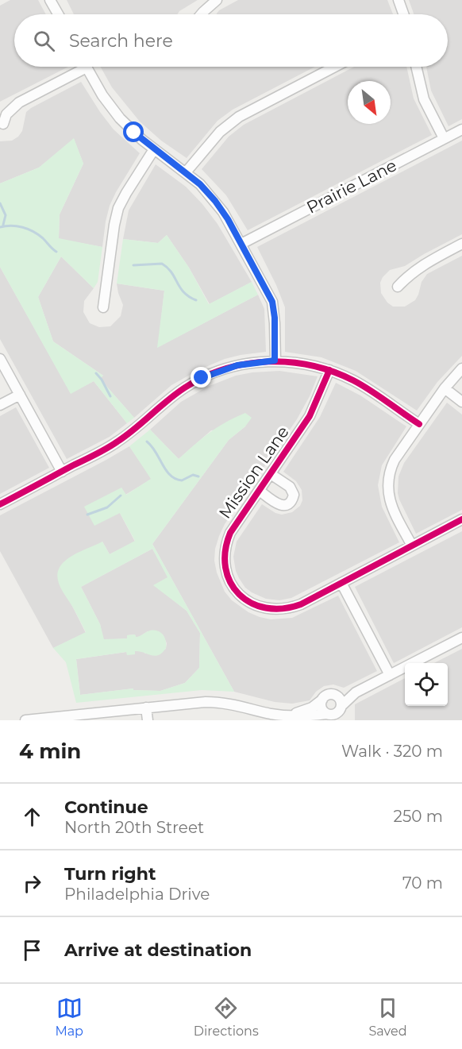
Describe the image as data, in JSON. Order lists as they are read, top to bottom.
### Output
{
  "streets": {
    "street": ["Prairie Lane", "Mission Lane"]
  },
  "north": "bottom right",
  "page": {
    "search": "Search here",
    "heading": ["4 min", "Walk · 320 m"],
    "list": [
      ["Continue", "North 20th Street", "250 m"],
      ["Turn right", "Philadelphia Drive", "70 m"],
      "Arrive at destination"
    ],
    "nav": ["Map", "Directions", "Saved"]
  }
}
